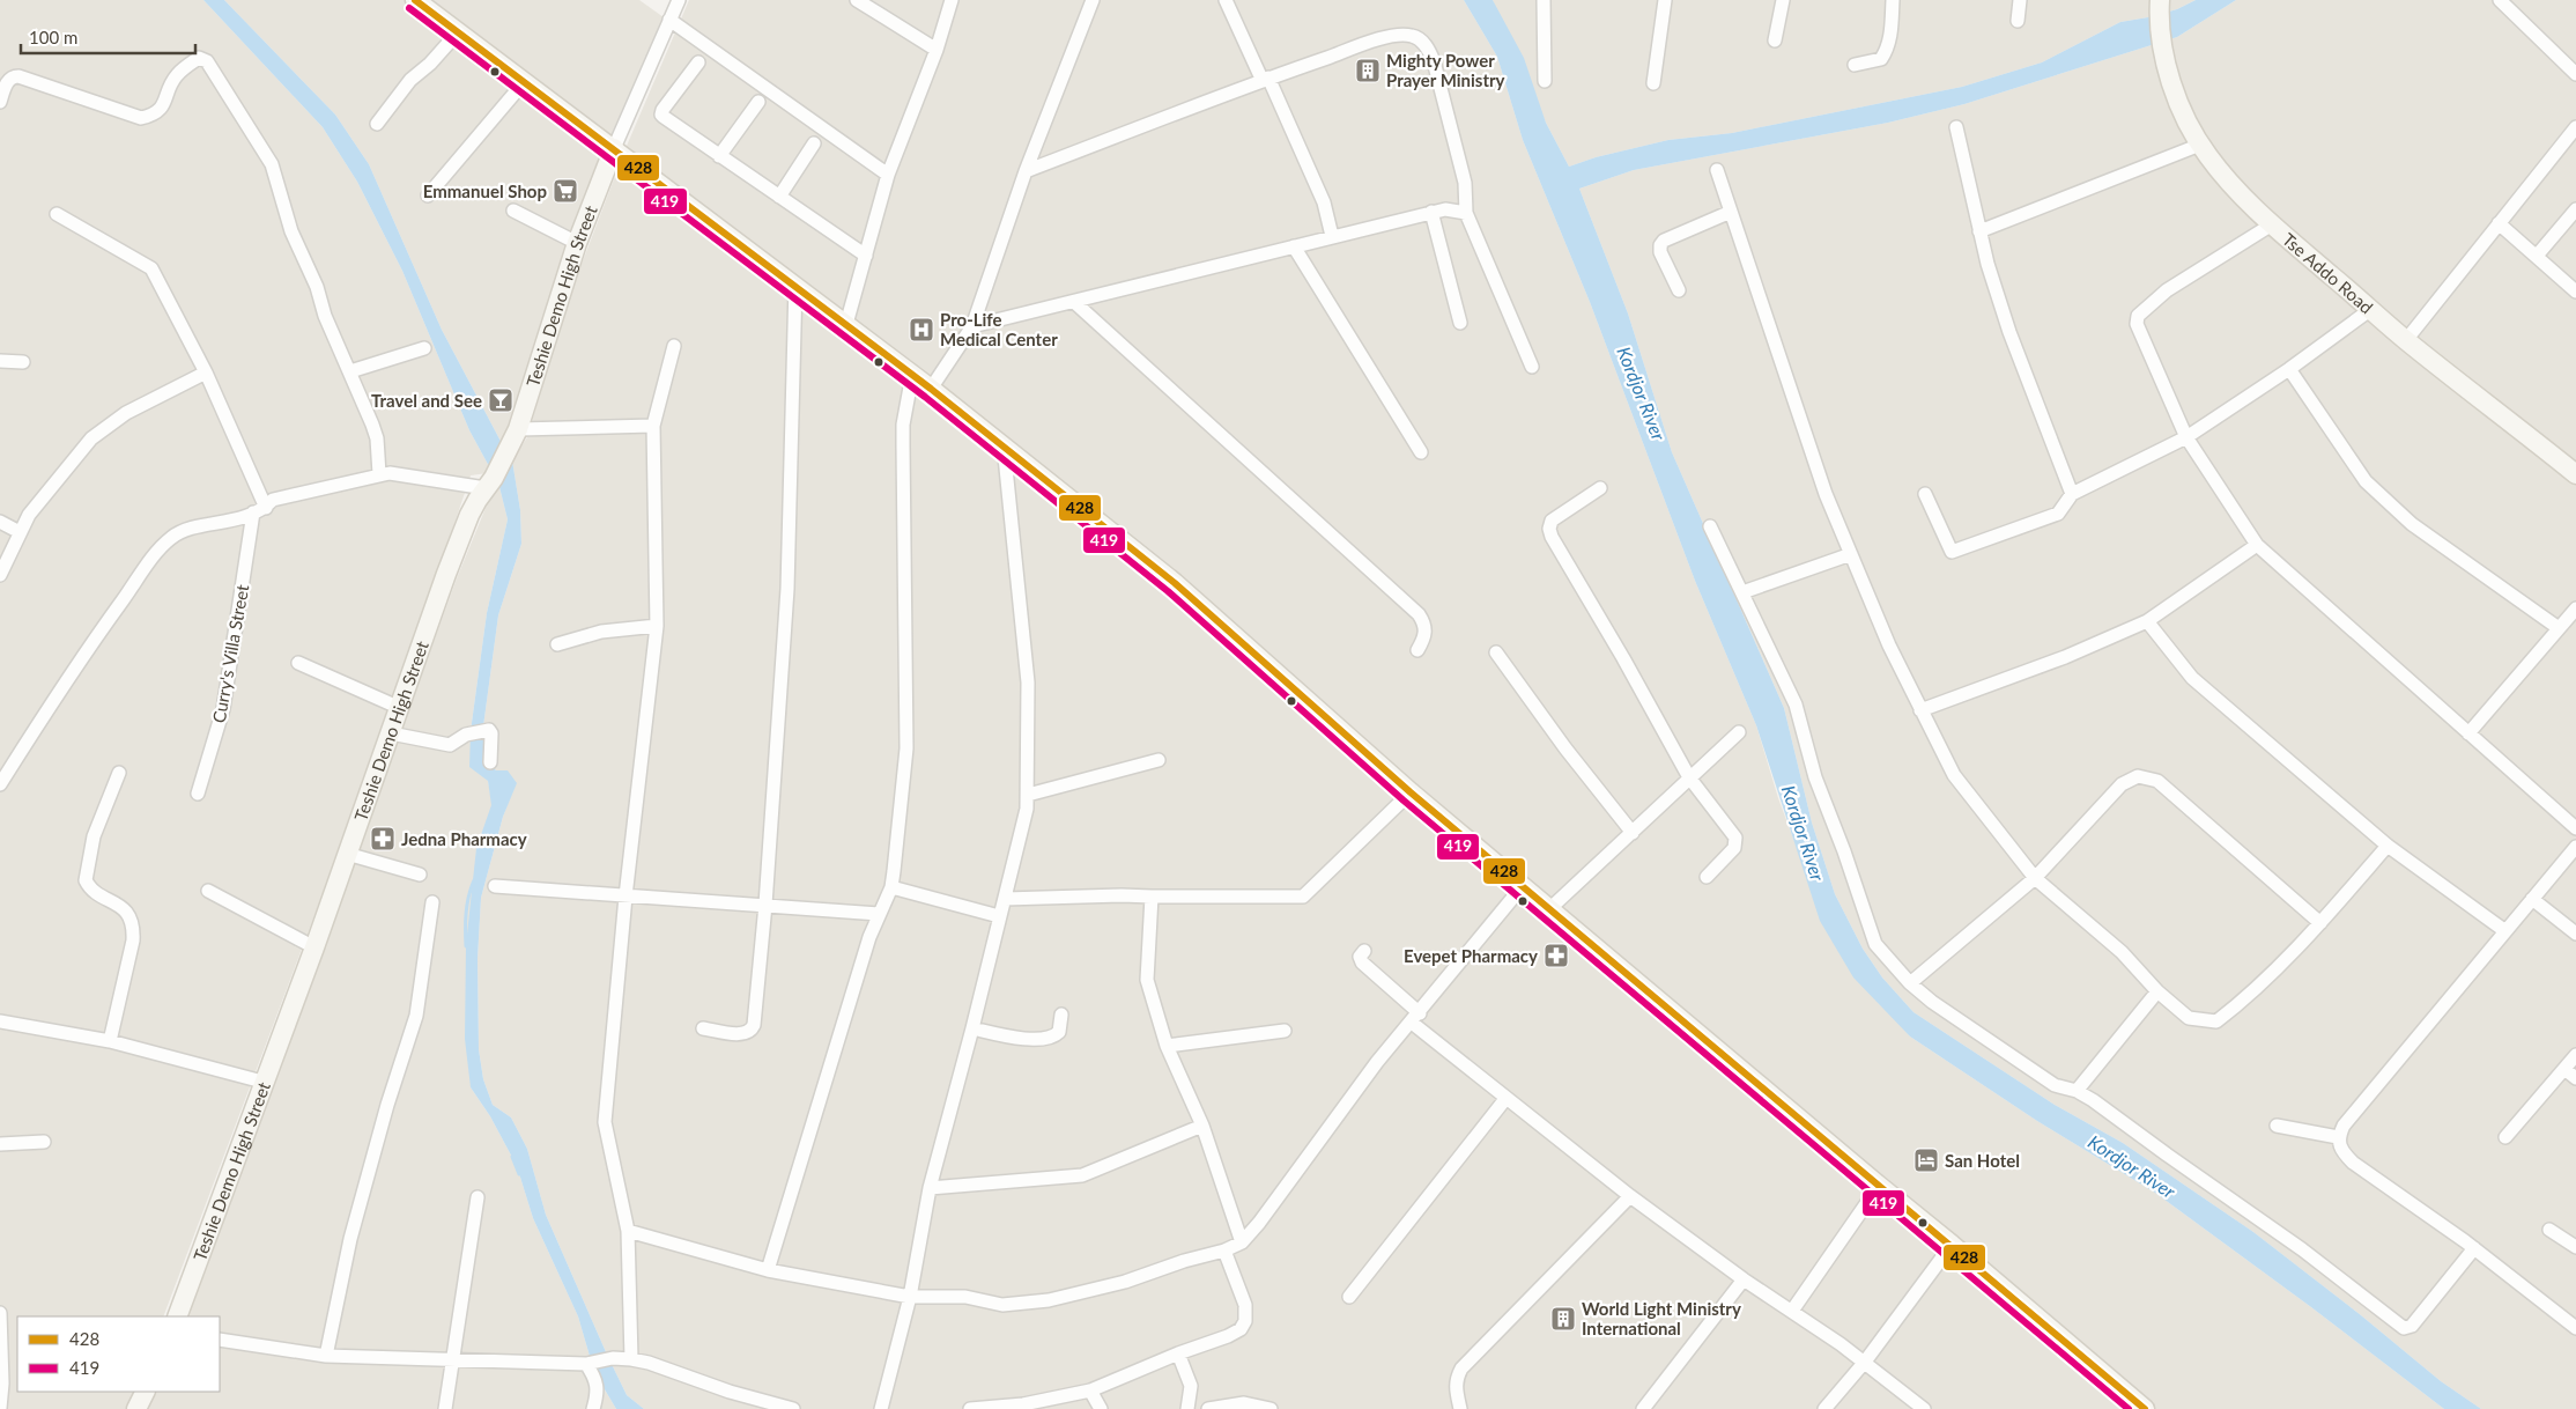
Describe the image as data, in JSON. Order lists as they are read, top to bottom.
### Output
{
  "streets": {
    "main road": ["Tse Addo Road", "Teshie Demo High Street"],
    "street": ["Curry's Villa Street"]
  },
  "water": ["Kordjor River"],
  "places": {
    "building": ["Mighty Power Prayer Ministry", "World Light Ministry International"],
    "supermarket": ["Emmanuel Shop"],
    "hospital": ["Pro-Life Medical Center"],
    "bar": ["Travel and See"],
    "pharmacy": ["Jedna Pharmacy", "Evepet Pharmacy"],
    "hotel": ["San Hotel"]
  },
  "lines": ["transit line 428", "transit line 419"],
  "legend": ["428", "419"],
  "scale_bar": "100 m"
}
